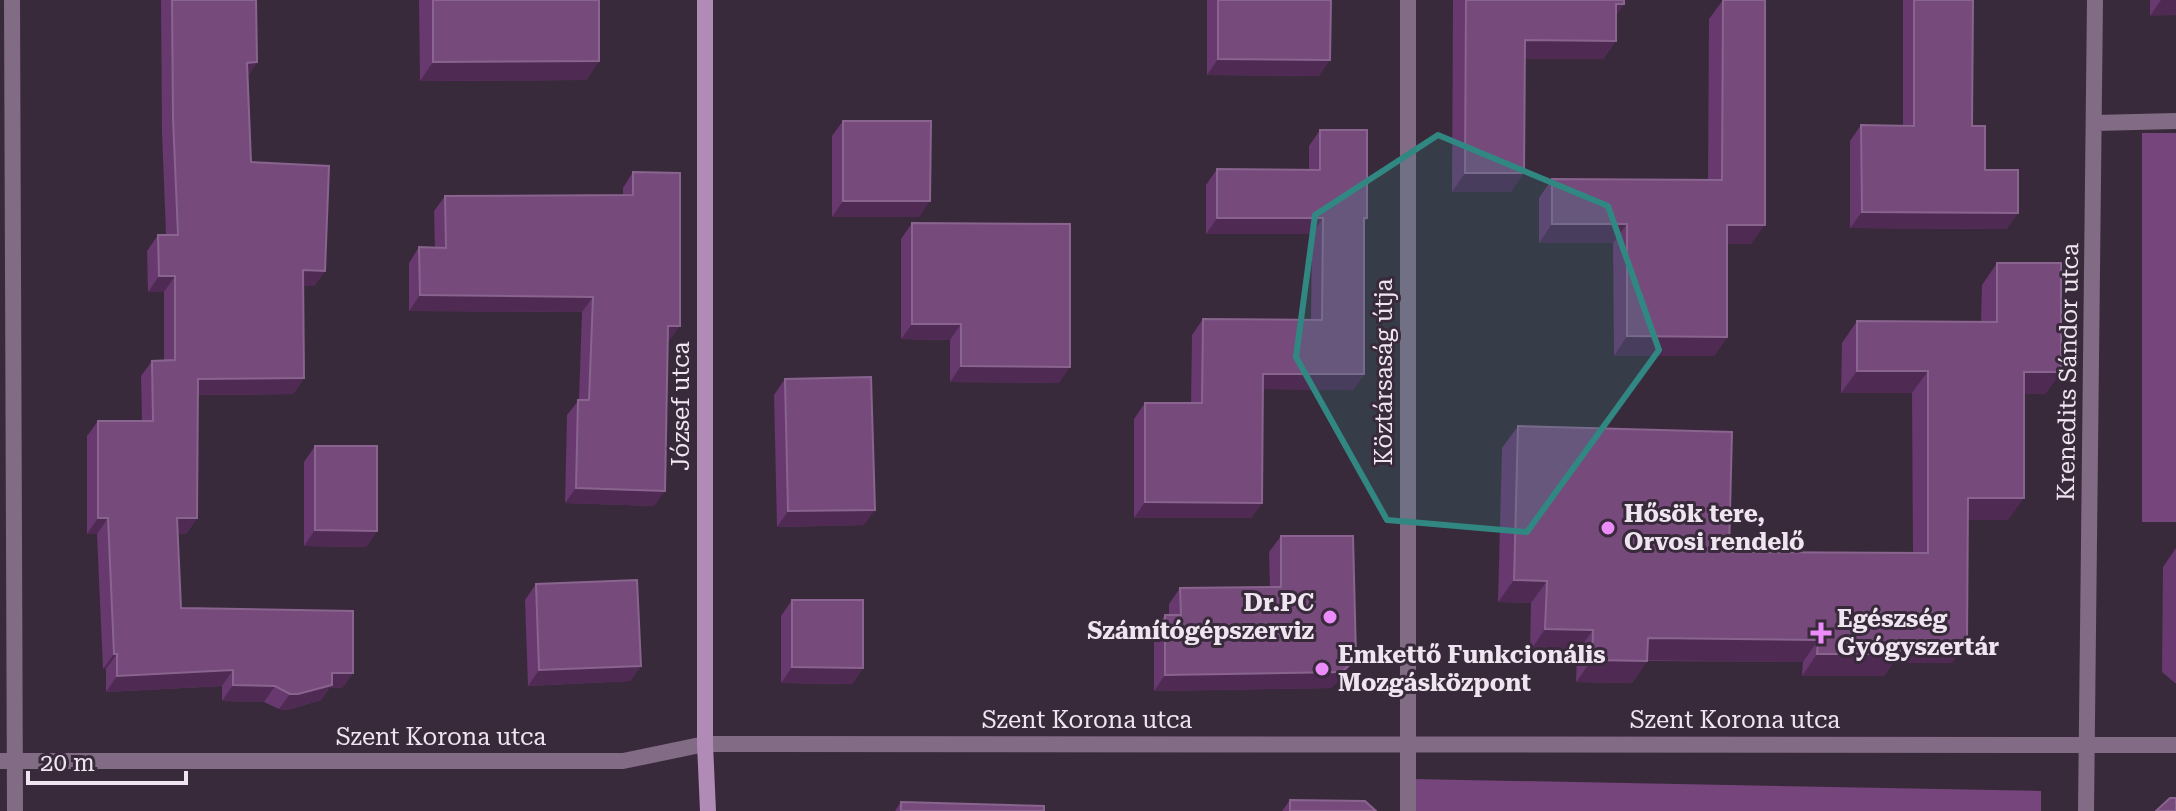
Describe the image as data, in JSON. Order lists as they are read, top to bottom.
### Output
{
  "streets": {
    "street": [
      "Köztársaság útja",
      "Krenedits Sándor utca",
      "József utca",
      "Szent Korona utca"
    ]
  },
  "crossings": [
    ["Köztársaság útja", "Szent Korona utca"],
    ["Krenedits Sándor utca", "Szent Korona utca"],
    ["József utca", "Szent Korona utca"]
  ],
  "places": {
    "other": ["Hősök tere, Orvosi rendelő", "Dr.PC Számítógépszerviz", "Emkettő Funkcionális Mozgásközpont"],
    "health": ["Egészség Gyógyszertár"]
  },
  "scale_bar": "20 m"
}
